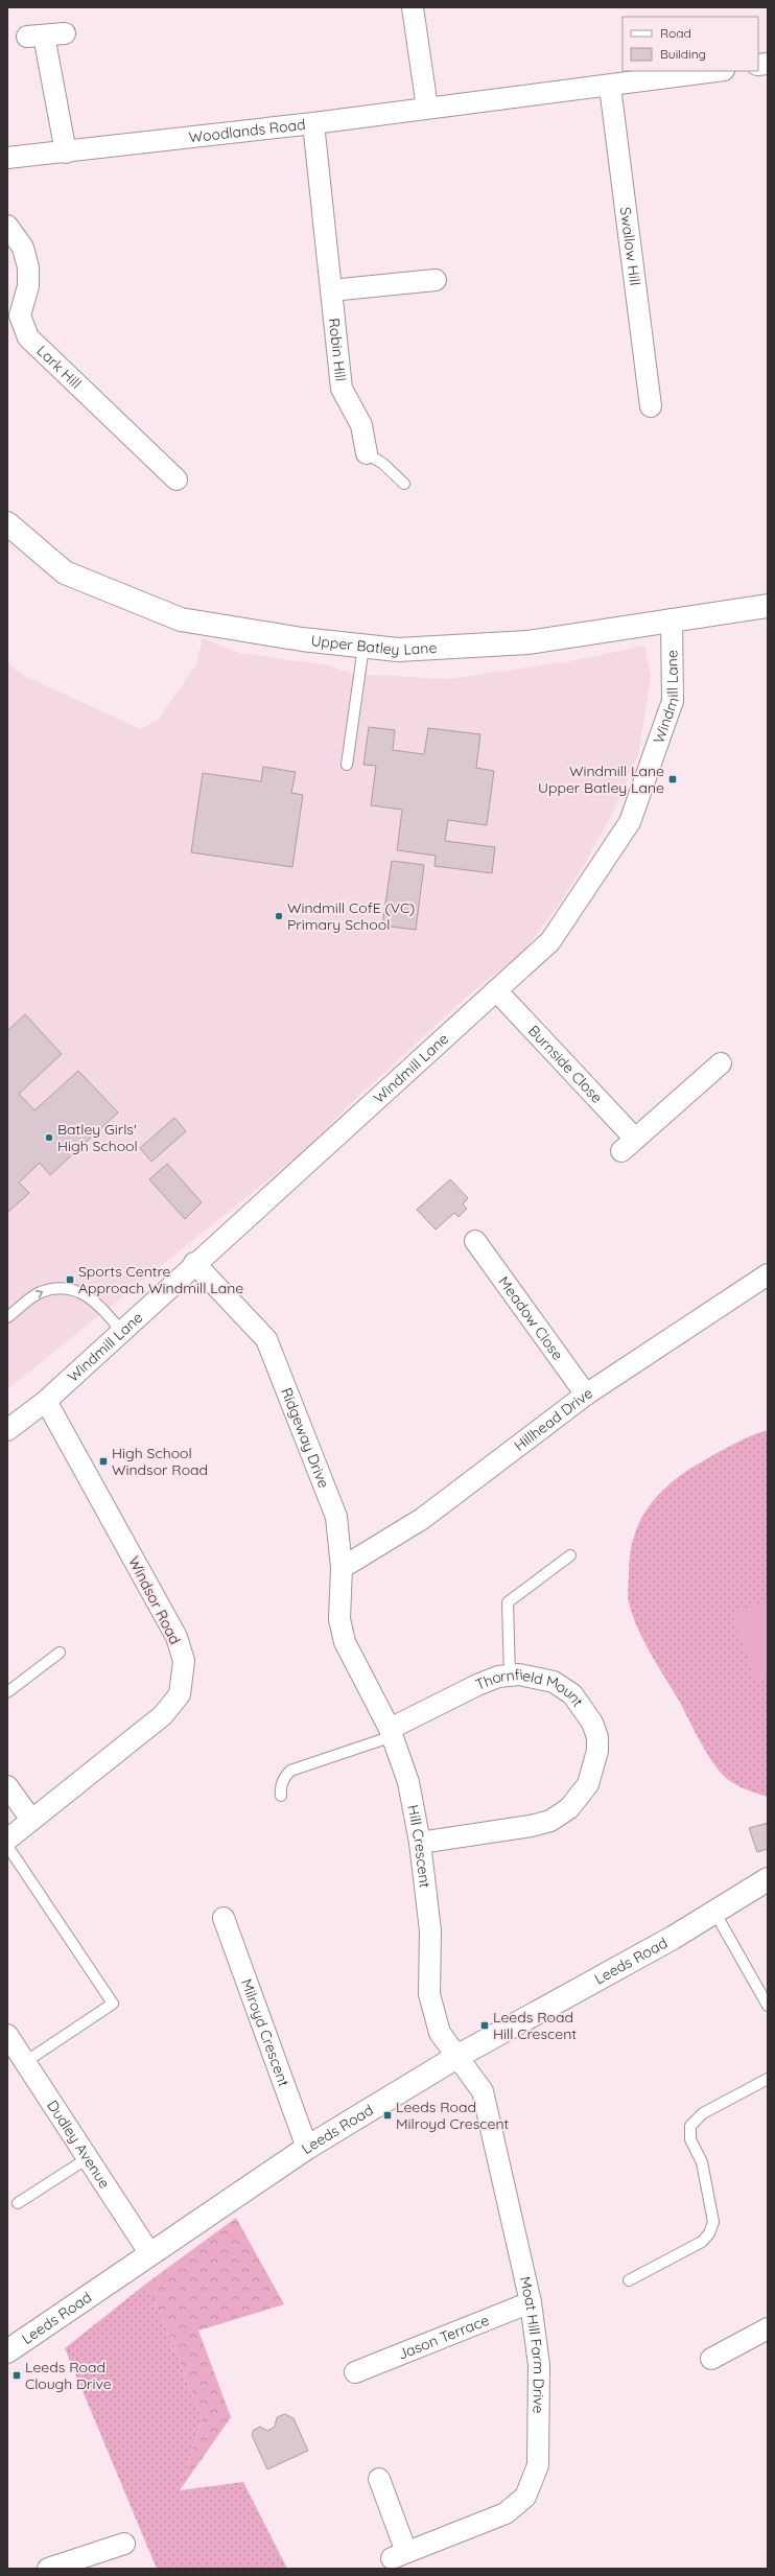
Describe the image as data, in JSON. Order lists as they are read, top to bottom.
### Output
{
  "streets": {
    "main road": ["Upper Batley Lane", "Leeds Road"],
    "street": [
      "Woodlands Road",
      "Swallow Hill",
      "Robin Hill",
      "Lark Hill",
      "Windmill Lane",
      "Burnside Close",
      "Meadow Close",
      "Hillhead Drive",
      "Ridgeway Drive",
      "Windsor Road",
      "Thornfield Mount",
      "Hill Crescent",
      "Milroyd Crescent",
      "Dudley Avenue",
      "Jason Terrace",
      "Moat Hill Farm Drive"
    ]
  },
  "crossings": [
    ["Woodlands Road", "Swallow Hill"],
    ["Woodlands Road", "Robin Hill"],
    ["Upper Batley Lane", "Windmill Lane"],
    ["Windmill Lane", "Burnside Close"],
    ["Windmill Lane", "Ridgeway Drive"],
    ["Windmill Lane", "Windsor Road"],
    ["Meadow Close", "Hillhead Drive"],
    ["Hillhead Drive", "Ridgeway Drive"],
    ["Ridgeway Drive", "Hill Crescent"],
    ["Thornfield Mount", "Hill Crescent"],
    ["Hill Crescent", "Leeds Road"],
    ["Hill Crescent", "Moat Hill Farm Drive"],
    ["Leeds Road", "Milroyd Crescent"],
    ["Leeds Road", "Dudley Avenue"],
    ["Leeds Road", "Moat Hill Farm Drive"],
    ["Jason Terrace", "Moat Hill Farm Drive"]
  ],
  "places": {
    "transit": [
      "Windmill Lane Upper Batley Lane",
      "Sports Centre Approach Windmill Lane",
      "High School Windsor Road",
      "Leeds Road Hill Crescent",
      "Leeds Road Milroyd Crescent",
      "Leeds Road Clough Drive"
    ],
    "other": ["Windmill CofE (VC) Primary School", "Batley Girls' High School"]
  },
  "legend": ["Road", "Building"]
}
